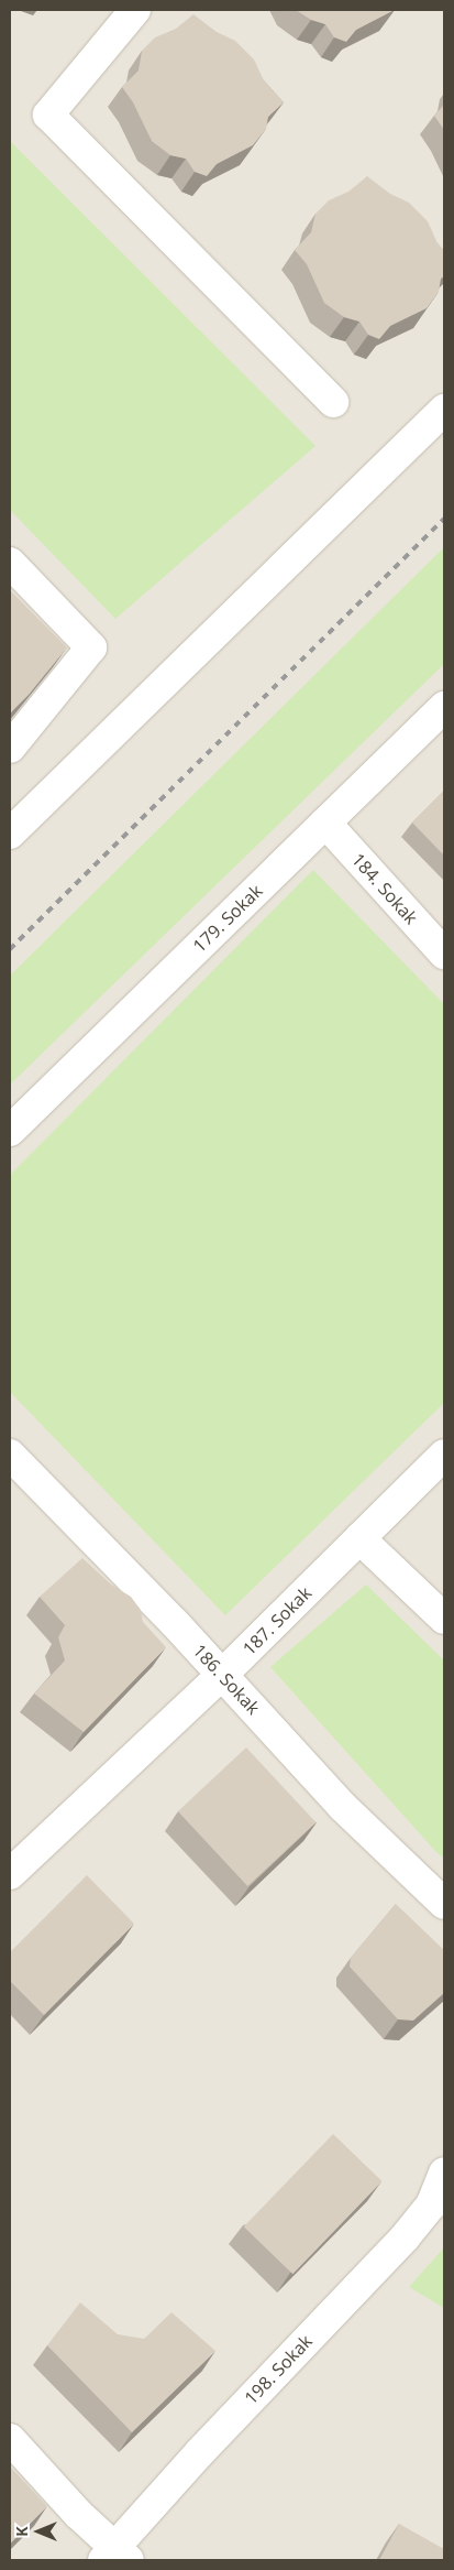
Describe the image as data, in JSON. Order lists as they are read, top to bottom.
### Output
{
  "streets": {
    "street": [
      "184. Sokak",
      "179. Sokak",
      "187. Sokak",
      "186. Sokak",
      "198. Sokak"
    ]
  },
  "crossings": [
    ["184. Sokak", "179. Sokak"],
    ["187. Sokak", "186. Sokak"]
  ],
  "north": "left"
}
